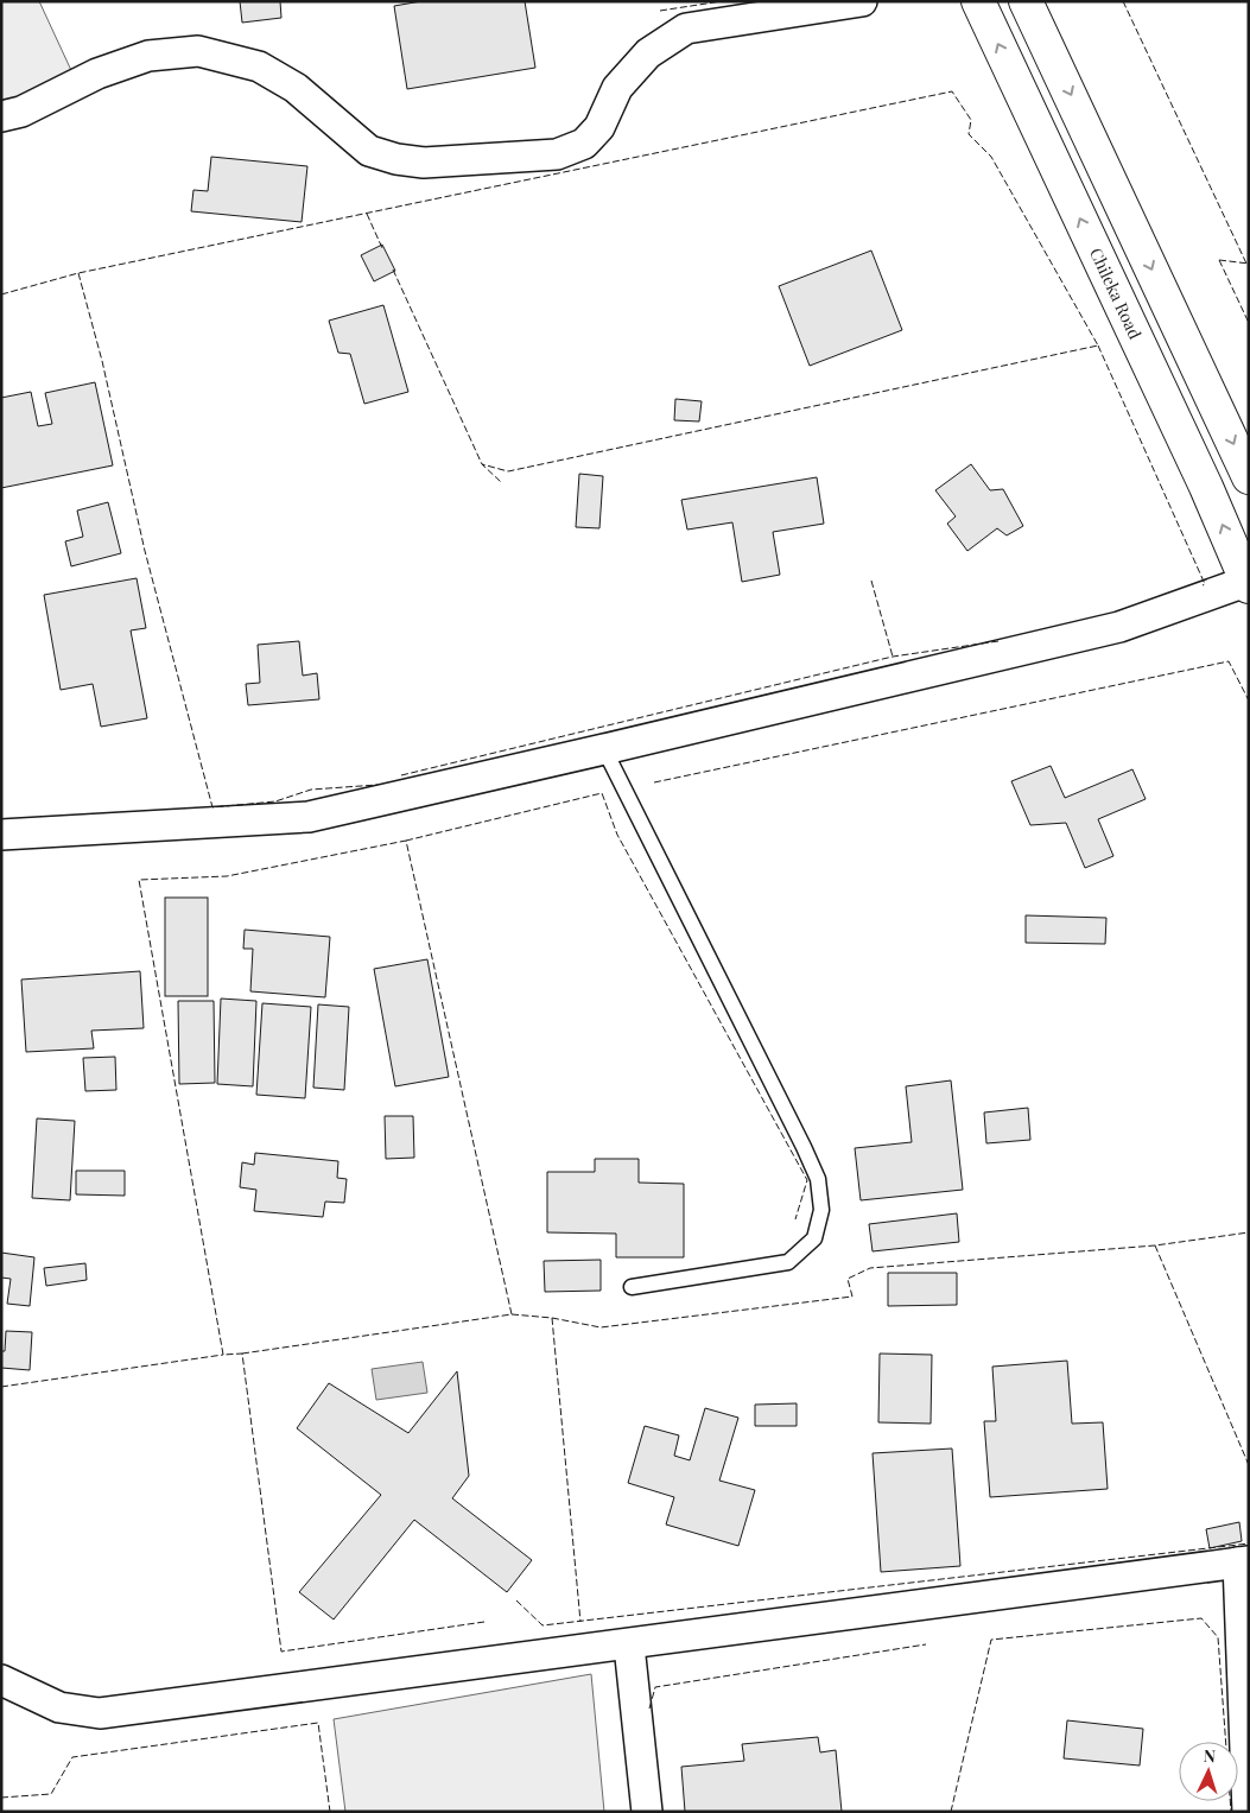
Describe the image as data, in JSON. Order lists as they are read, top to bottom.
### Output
{
  "streets": {
    "highway": ["Chileka Road"]
  },
  "north": "top"
}
